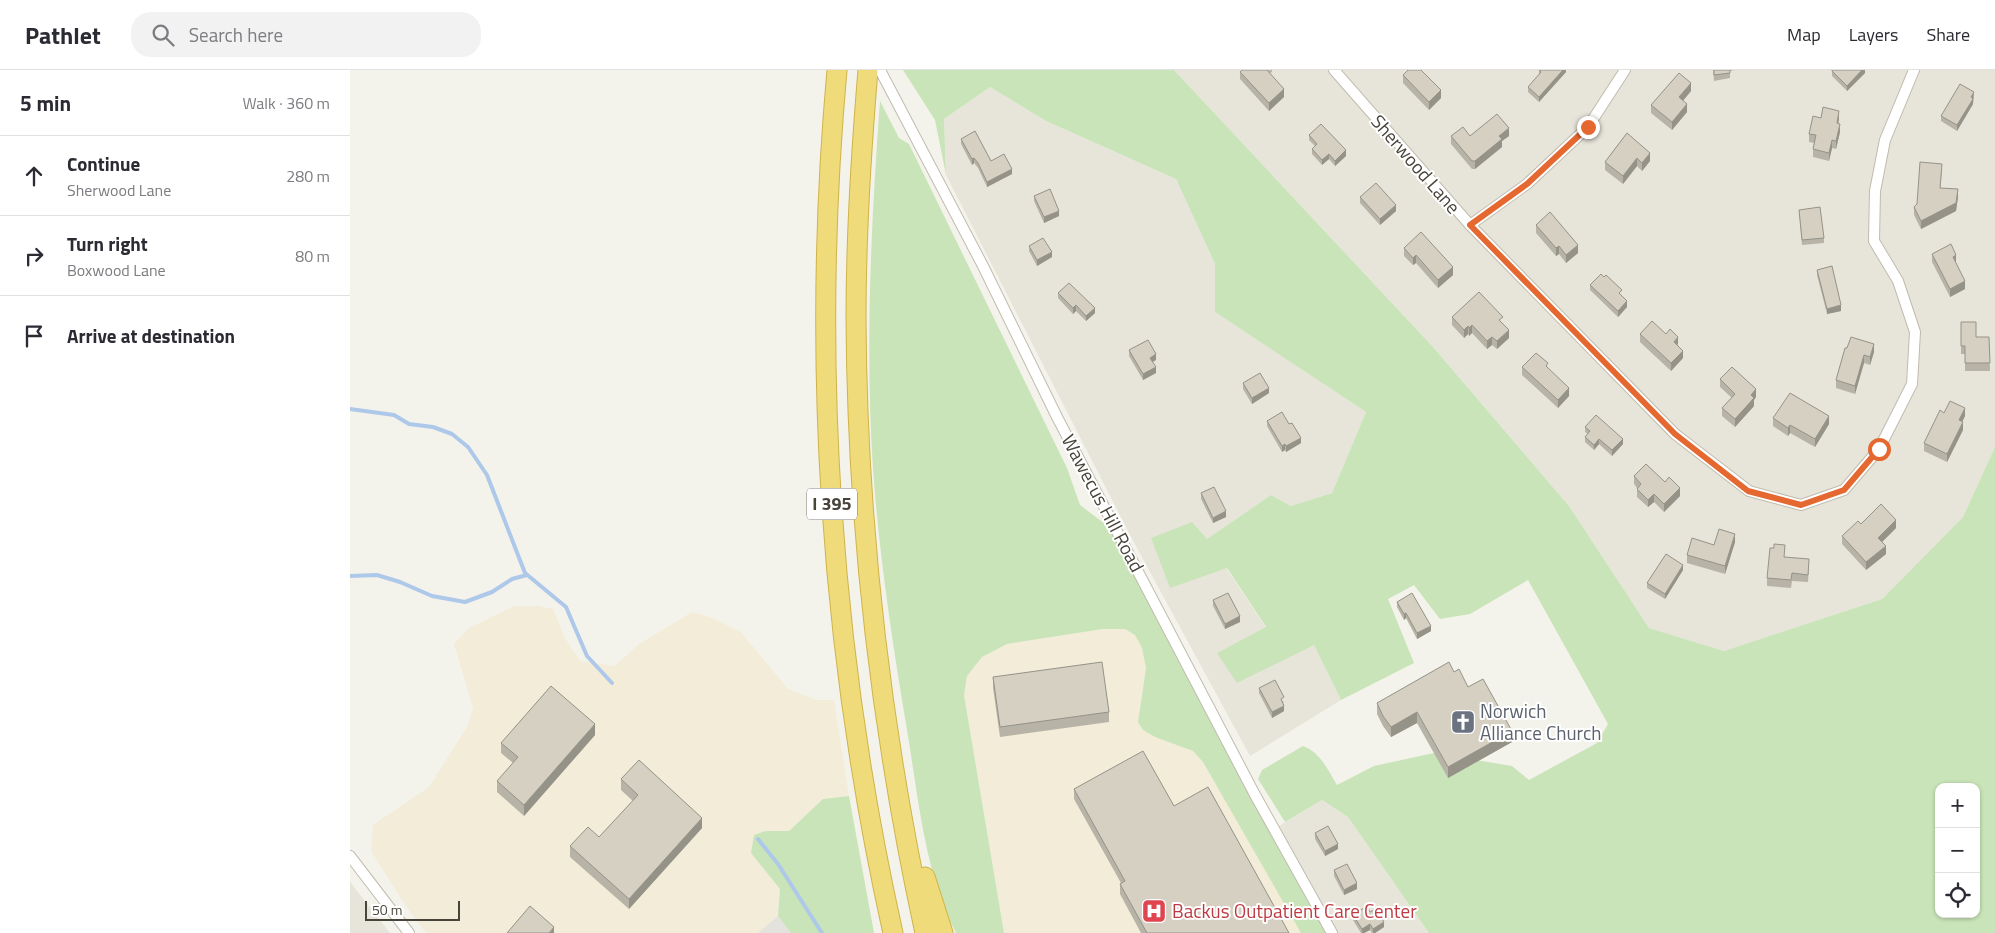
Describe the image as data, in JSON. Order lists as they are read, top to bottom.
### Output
{
  "streets": {
    "highway": ["I 395"],
    "street": ["Sherwood Lane", "Wawecus Hill Road"]
  },
  "places": {
    "church": ["Norwich Alliance Church"],
    "hospital": ["Backus Outpatient Care Center"]
  },
  "scale_bar": "50 m",
  "page": {
    "header": "Pathlet",
    "search": "Search here",
    "nav": ["Map", "Layers", "Share"],
    "heading": ["5 min", "Walk · 360 m"],
    "list": [
      ["Continue", "Sherwood Lane", "280 m"],
      ["Turn right", "Boxwood Lane", "80 m"],
      "Arrive at destination"
    ],
    "map_buttons": ["+", "−"],
    "scale": "50 m"
  }
}
